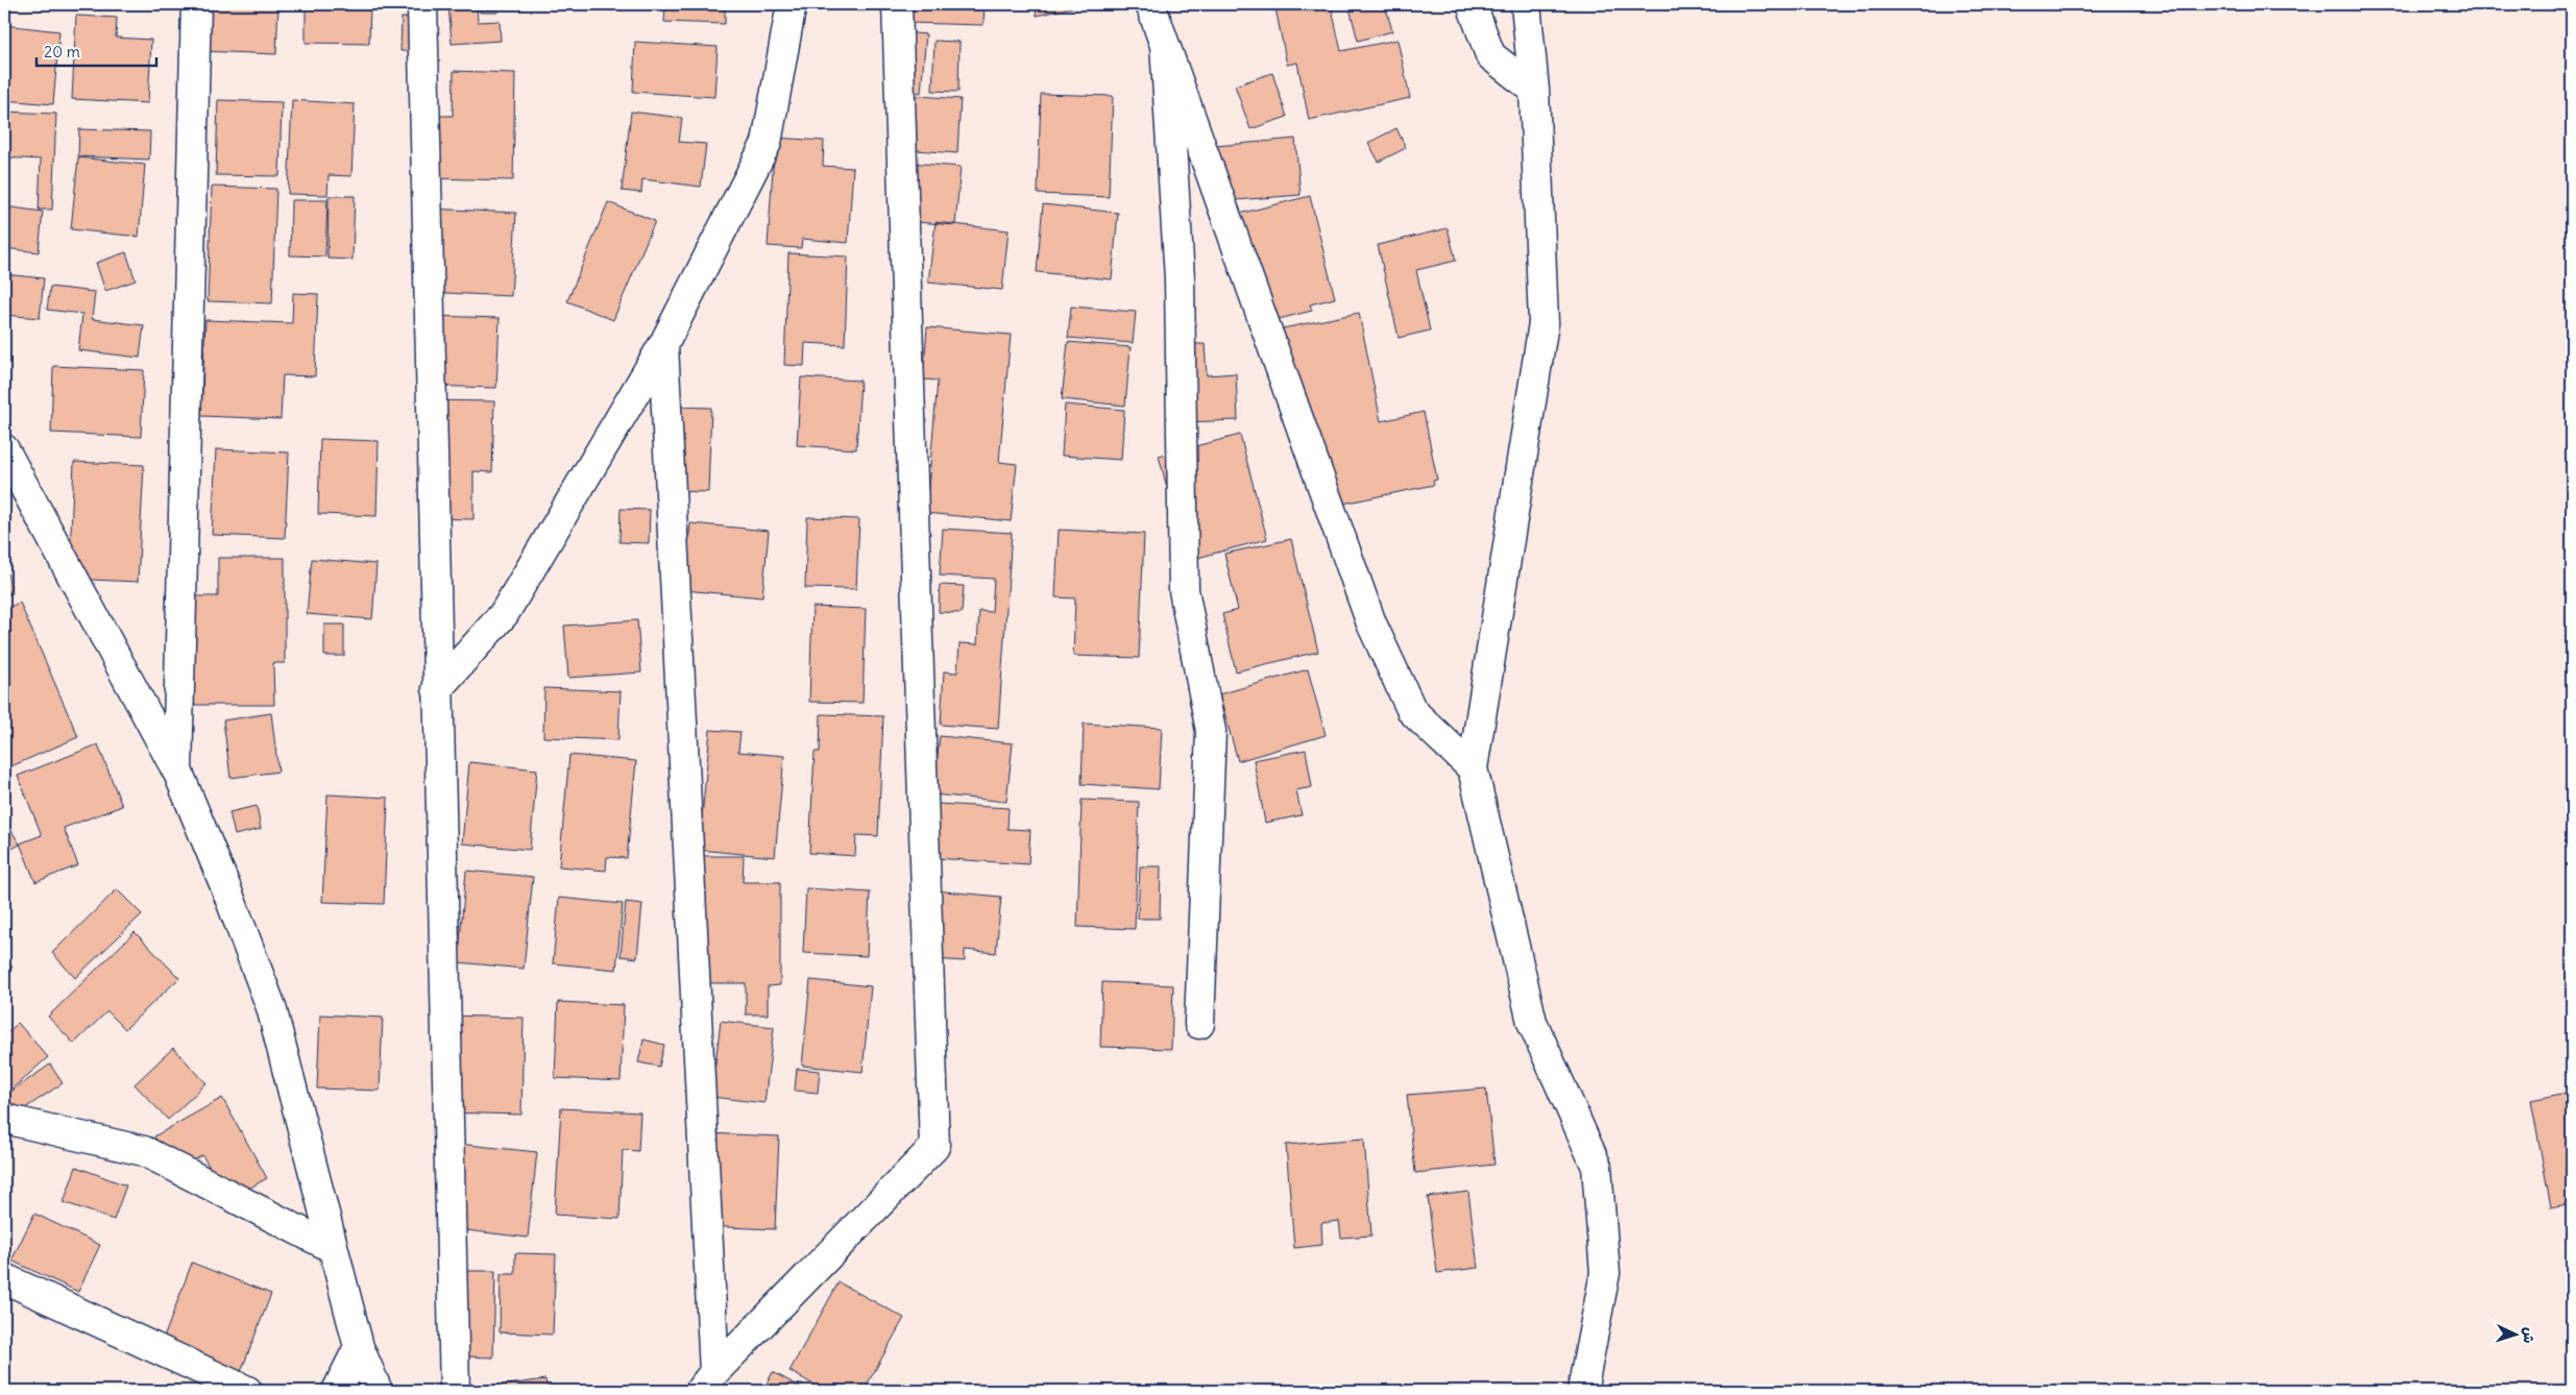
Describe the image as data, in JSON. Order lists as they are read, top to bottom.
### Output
{
  "scale_bar": "20 m",
  "north": "right"
}
